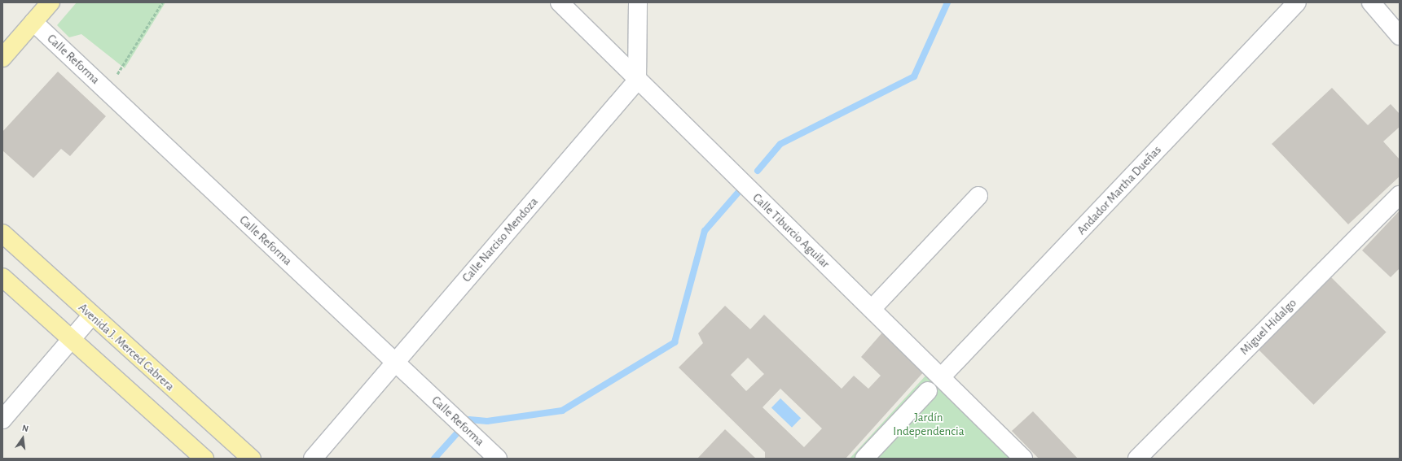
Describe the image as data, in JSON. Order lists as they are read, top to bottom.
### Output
{
  "streets": {
    "main road": ["Avenida J. Merced Cabrera"],
    "street": [
      "Calle Reforma",
      "Andador Martha Dueñas",
      "Calle Tiburcio Aguilar",
      "Calle Narciso Mendoza",
      "Miguel Hidalgo"
    ]
  },
  "crossings": [
    ["Calle Reforma", "Calle Narciso Mendoza"],
    ["Andador Martha Dueñas", "Calle Tiburcio Aguilar"],
    ["Calle Tiburcio Aguilar", "Calle Narciso Mendoza"]
  ],
  "parks": ["Jardín Independencia"],
  "north": "top"
}
